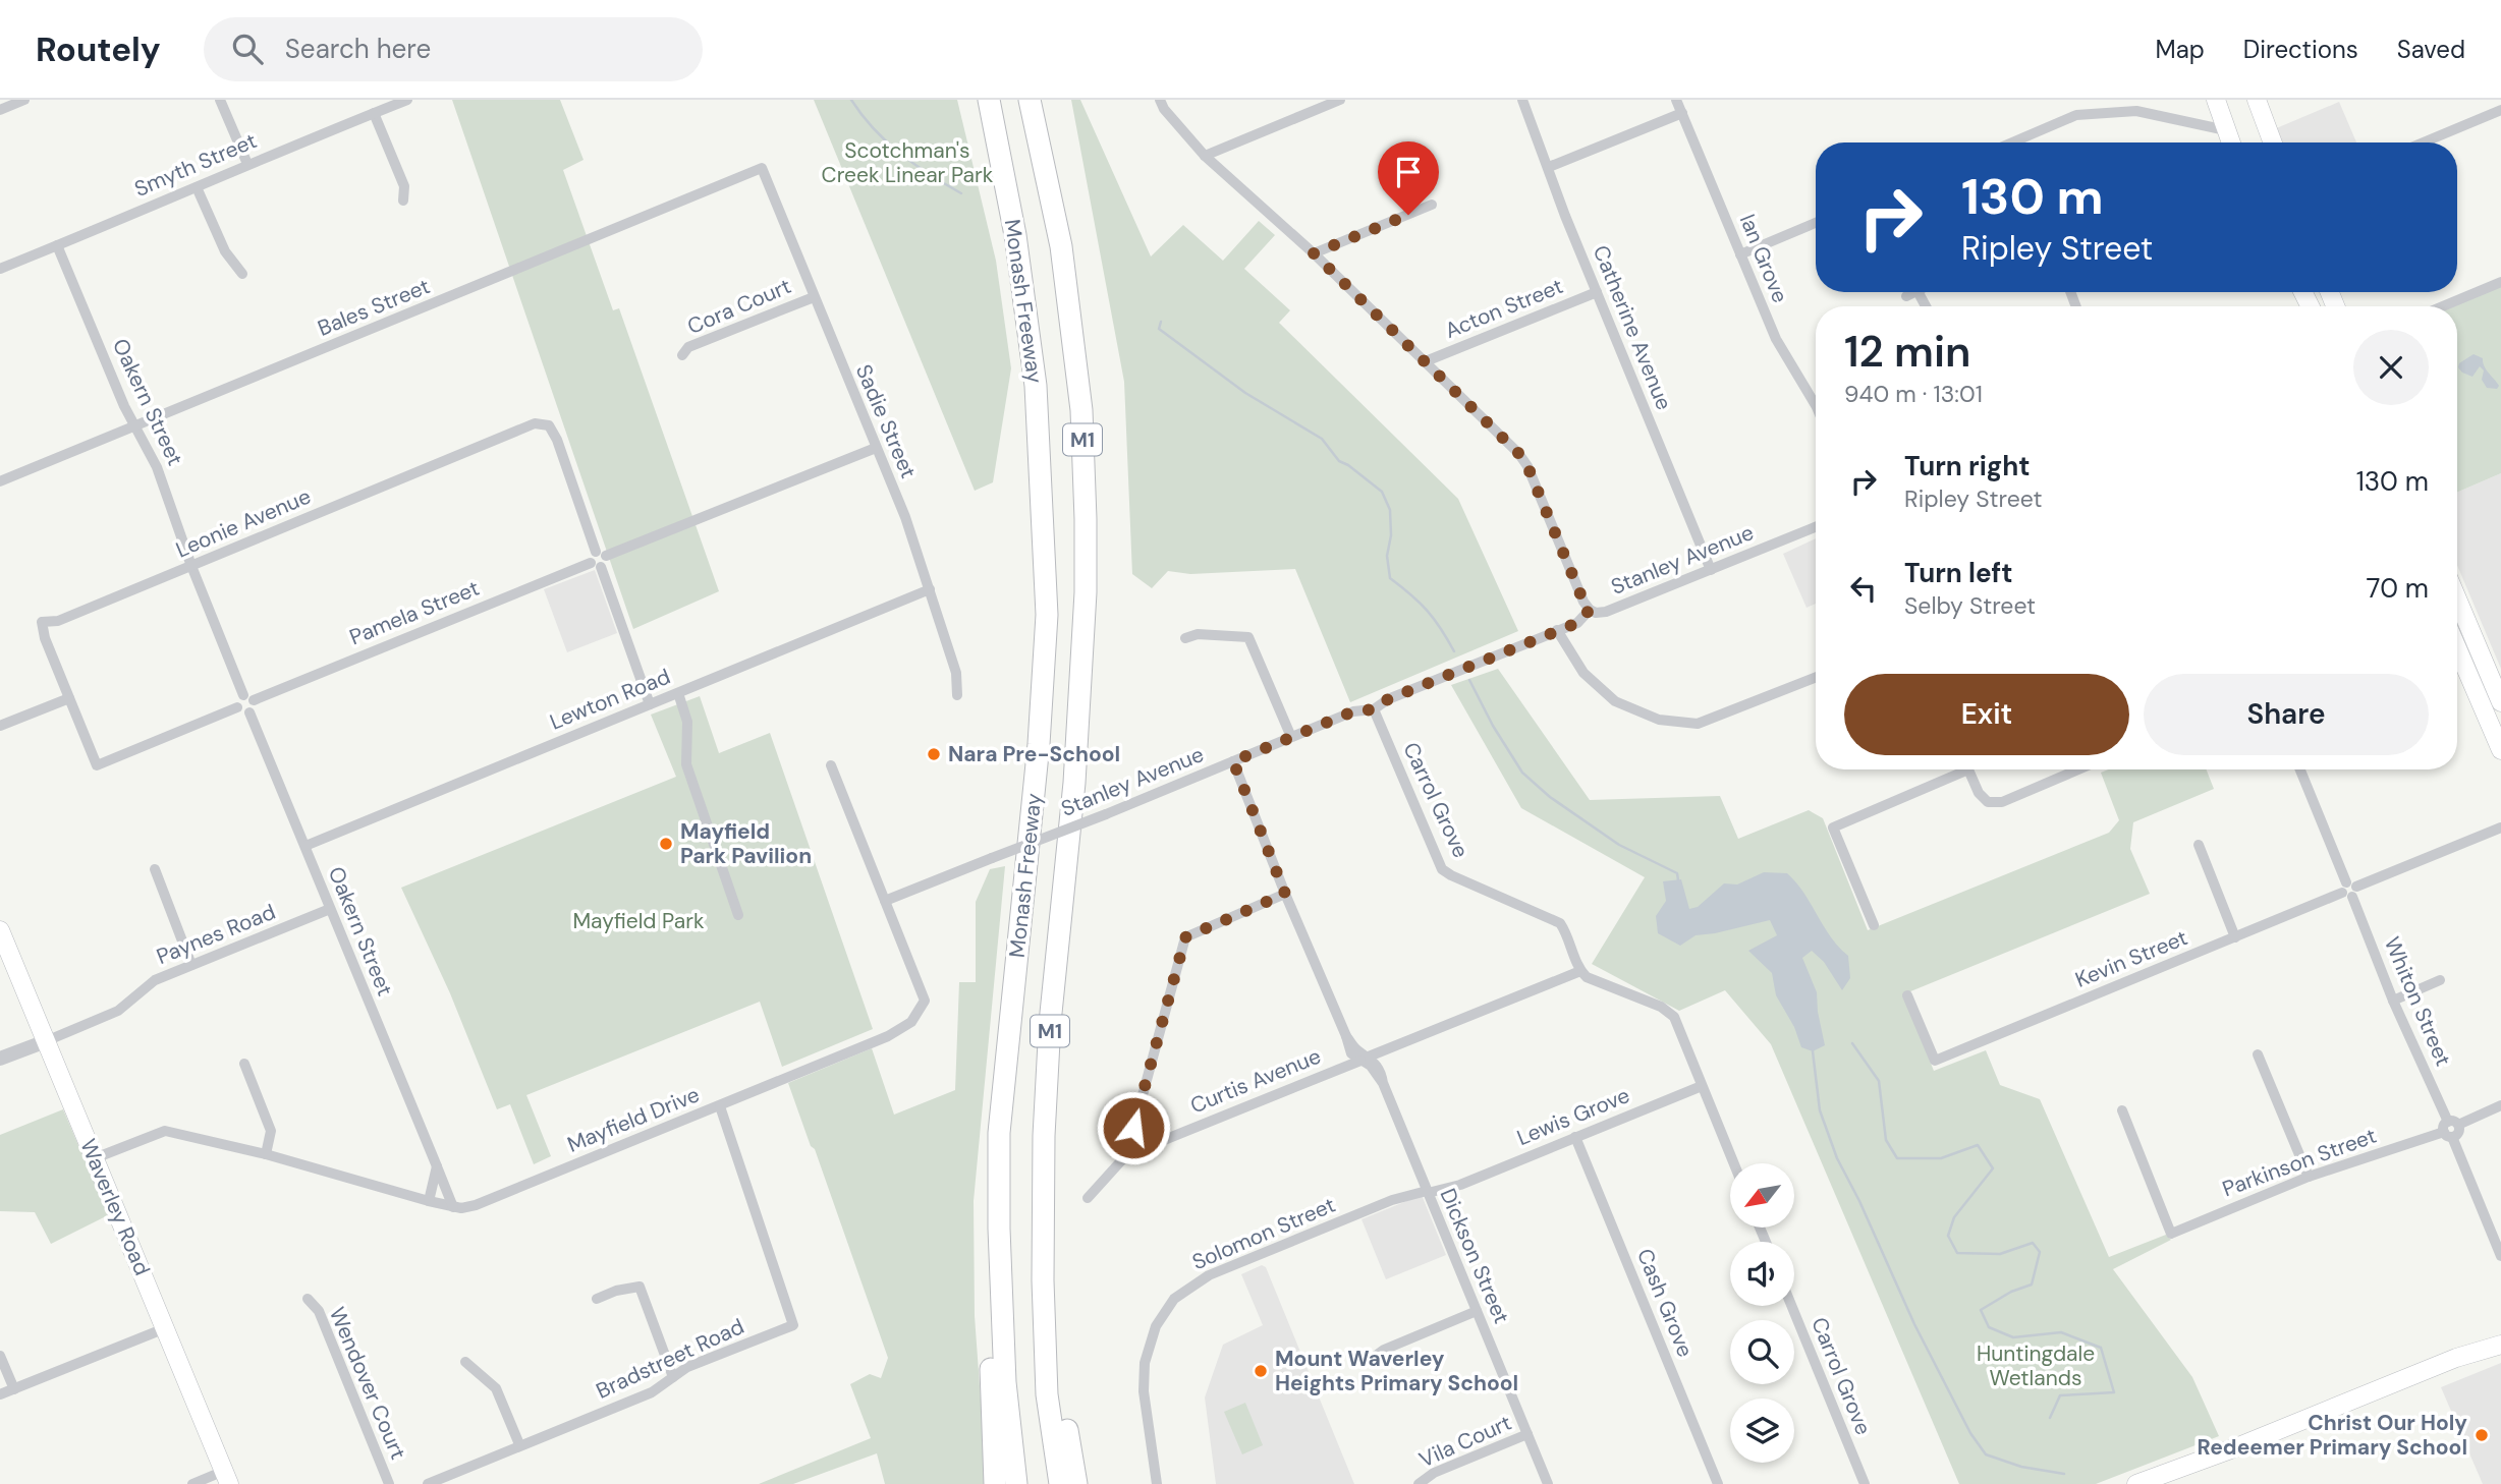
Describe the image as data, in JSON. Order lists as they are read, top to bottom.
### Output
{
  "streets": {
    "highway": ["Monash Freeway", "M1"],
    "main road": ["Waverley Road"],
    "street": [
      "Smyth Street",
      "Ian Grove",
      "Cora Court",
      "Bales Street",
      "Acton Street",
      "Catherine Avenue",
      "Oakern Street",
      "Sadie Street",
      "Leonie Avenue",
      "Stanley Avenue",
      "Pamela Street",
      "Lewton Road",
      "Carrol Grove",
      "Paynes Road",
      "Kevin Street",
      "Whiton Street",
      "Curtis Avenue",
      "Lewis Grove",
      "Mayfield Drive",
      "Parkinson Street",
      "Solomon Street",
      "Dickson Street",
      "Cash Grove",
      "Bradstreet Road",
      "Wendover Court",
      "Vila Court"
    ]
  },
  "crossings": [
    ["Smyth Street", "Oakern Street"],
    ["Cora Court", "Sadie Street"],
    ["Bales Street", "Oakern Street"],
    ["Bales Street", "Sadie Street"],
    ["Acton Street", "Catherine Avenue"],
    ["Catherine Avenue", "Stanley Avenue"],
    ["Oakern Street", "Leonie Avenue"],
    ["Oakern Street", "Pamela Street"],
    ["Oakern Street", "Lewton Road"],
    ["Oakern Street", "Paynes Road"],
    ["Oakern Street", "Mayfield Drive"],
    ["Sadie Street", "Pamela Street"],
    ["Sadie Street", "Lewton Road"],
    ["Leonie Avenue", "Pamela Street"],
    ["Stanley Avenue", "Carrol Grove"],
    ["Stanley Avenue", "Mayfield Drive"],
    ["Stanley Avenue", "Dickson Street"],
    ["Carrol Grove", "Curtis Avenue"],
    ["Paynes Road", "Waverley Road"],
    ["Kevin Street", "Whiton Street"],
    ["Whiton Street", "Parkinson Street"],
    ["Curtis Avenue", "Dickson Street"],
    ["Lewis Grove", "Solomon Street"],
    ["Lewis Grove", "Dickson Street"],
    ["Lewis Grove", "Cash Grove"],
    ["Mayfield Drive", "Waverley Road"],
    ["Mayfield Drive", "Bradstreet Road"],
    ["Solomon Street", "Dickson Street"],
    ["Dickson Street", "Vila Court"]
  ],
  "parks": ["Scotchman's Creek Linear Park", "Mayfield Park", "Huntingdale Wetlands"],
  "places": [
    "Nara Pre-School",
    "Mayfield Park Pavilion",
    "Mount Waverley Heights Primary School",
    "Christ Our Holy Redeemer Primary School"
  ],
  "north": "bottom left",
  "page": {
    "header": "Routely",
    "search": "Search here",
    "nav": ["Map", "Directions", "Saved"],
    "turn": ["130 m", "Ripley Street"],
    "heading": ["12 min", "940 m · 13:01"],
    "list": [
      {
        "name": "Turn right",
        "note": "Ripley Street",
        "value": "130 m"
      },
      {
        "name": "Turn left",
        "note": "Selby Street",
        "value": "70 m"
      }
    ],
    "buttons": ["Exit", "Share"]
  }
}
